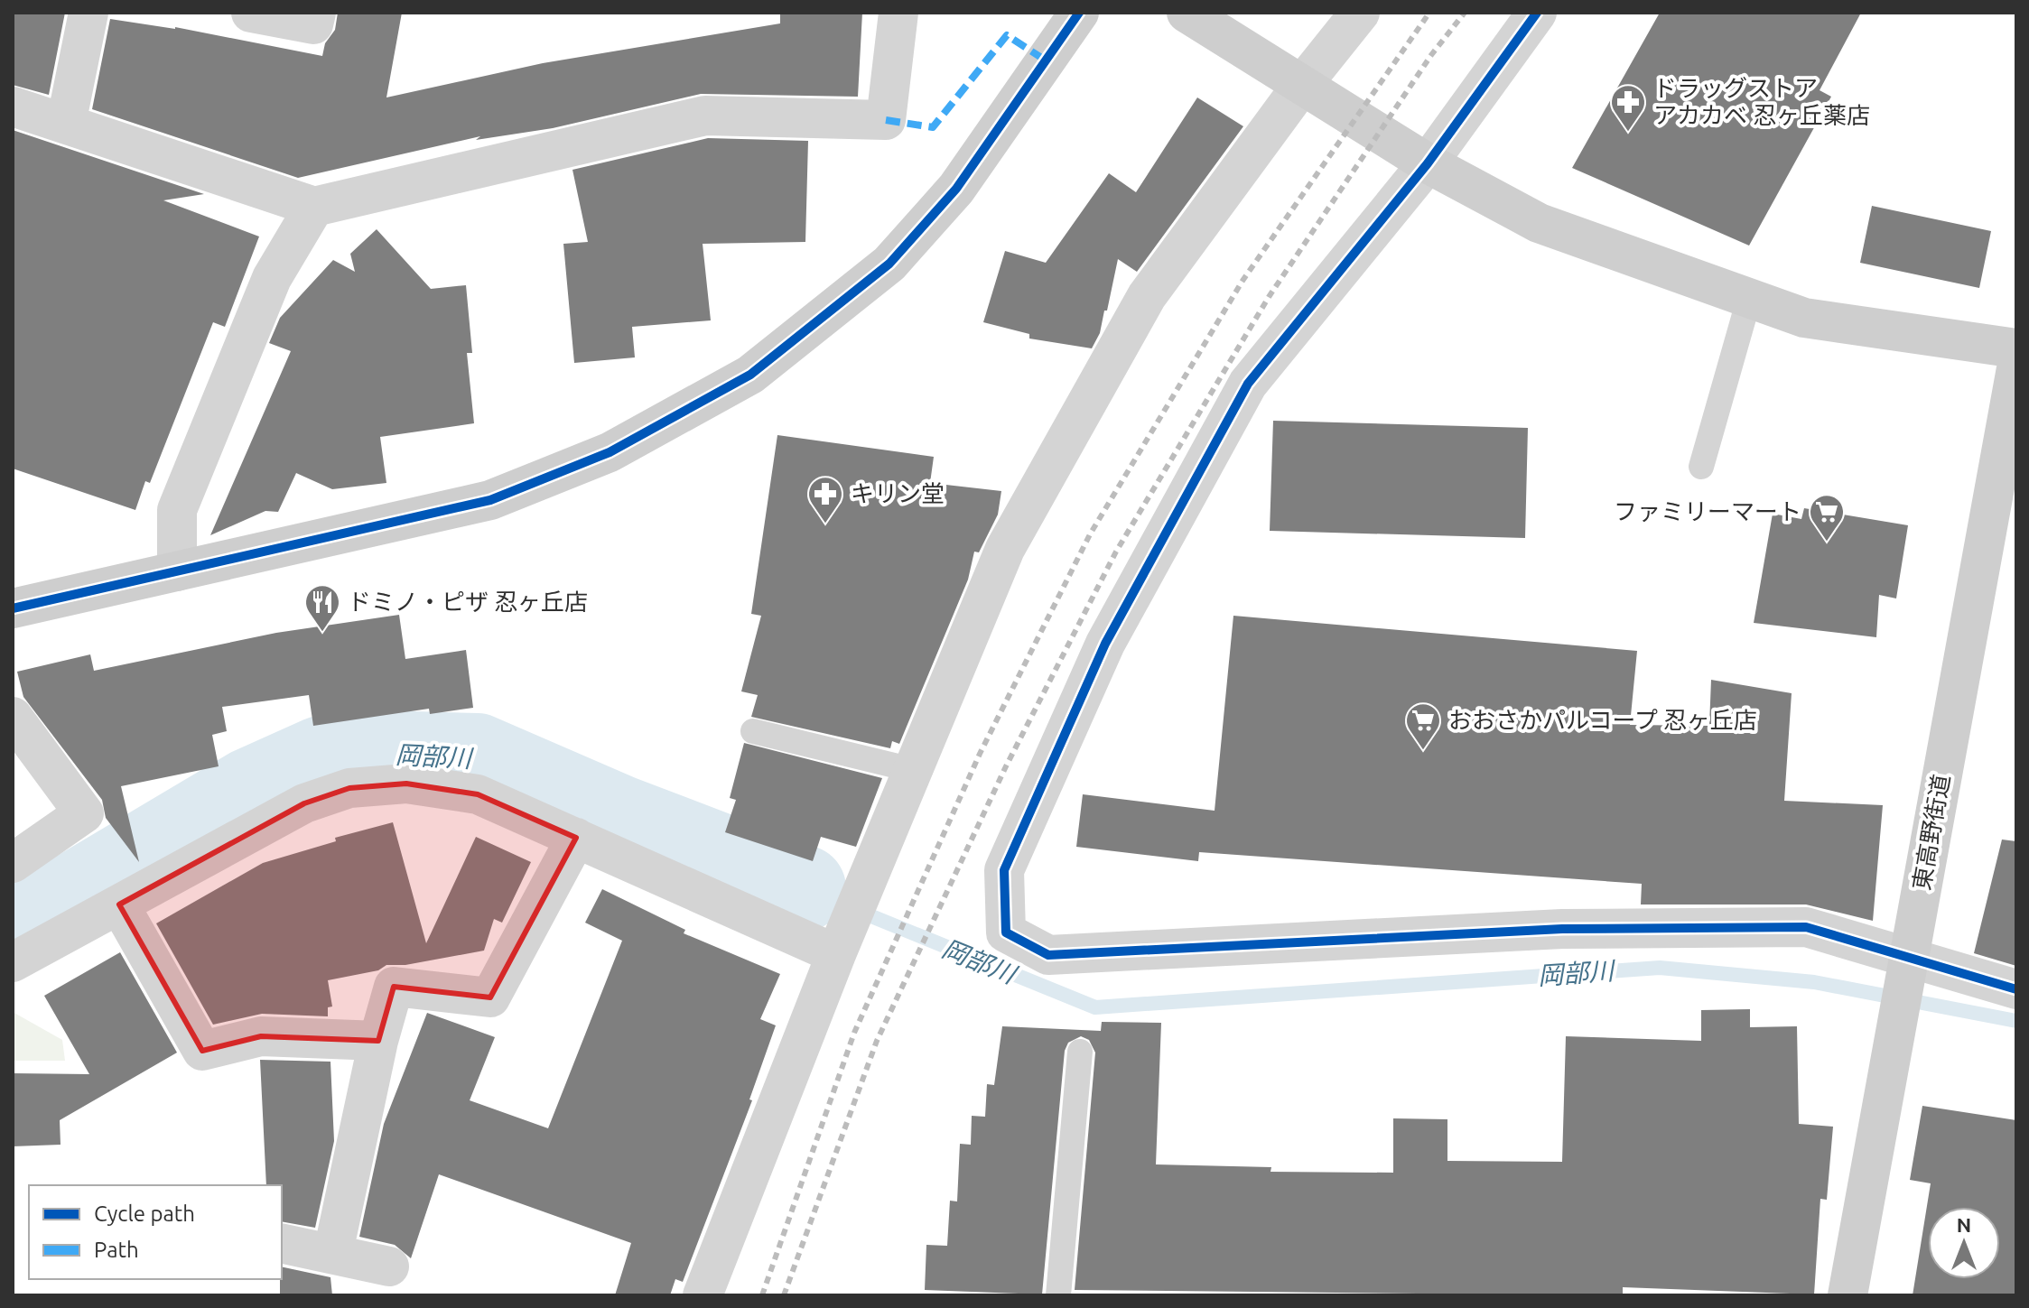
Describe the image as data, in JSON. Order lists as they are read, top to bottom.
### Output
{
  "streets": {
    "street": ["東高野街道"]
  },
  "water": ["岡部川"],
  "places": {
    "pharmacy": ["ドラッグストア アカカベ 忍ヶ丘薬店", "キリン堂"],
    "supermarket": ["ファミリーマート", "おおさかパルコープ 忍ヶ丘店"],
    "restaurant": ["ドミノ・ピザ 忍ヶ丘店"]
  },
  "legend": ["Cycle path", "Path"],
  "north": "top"
}
